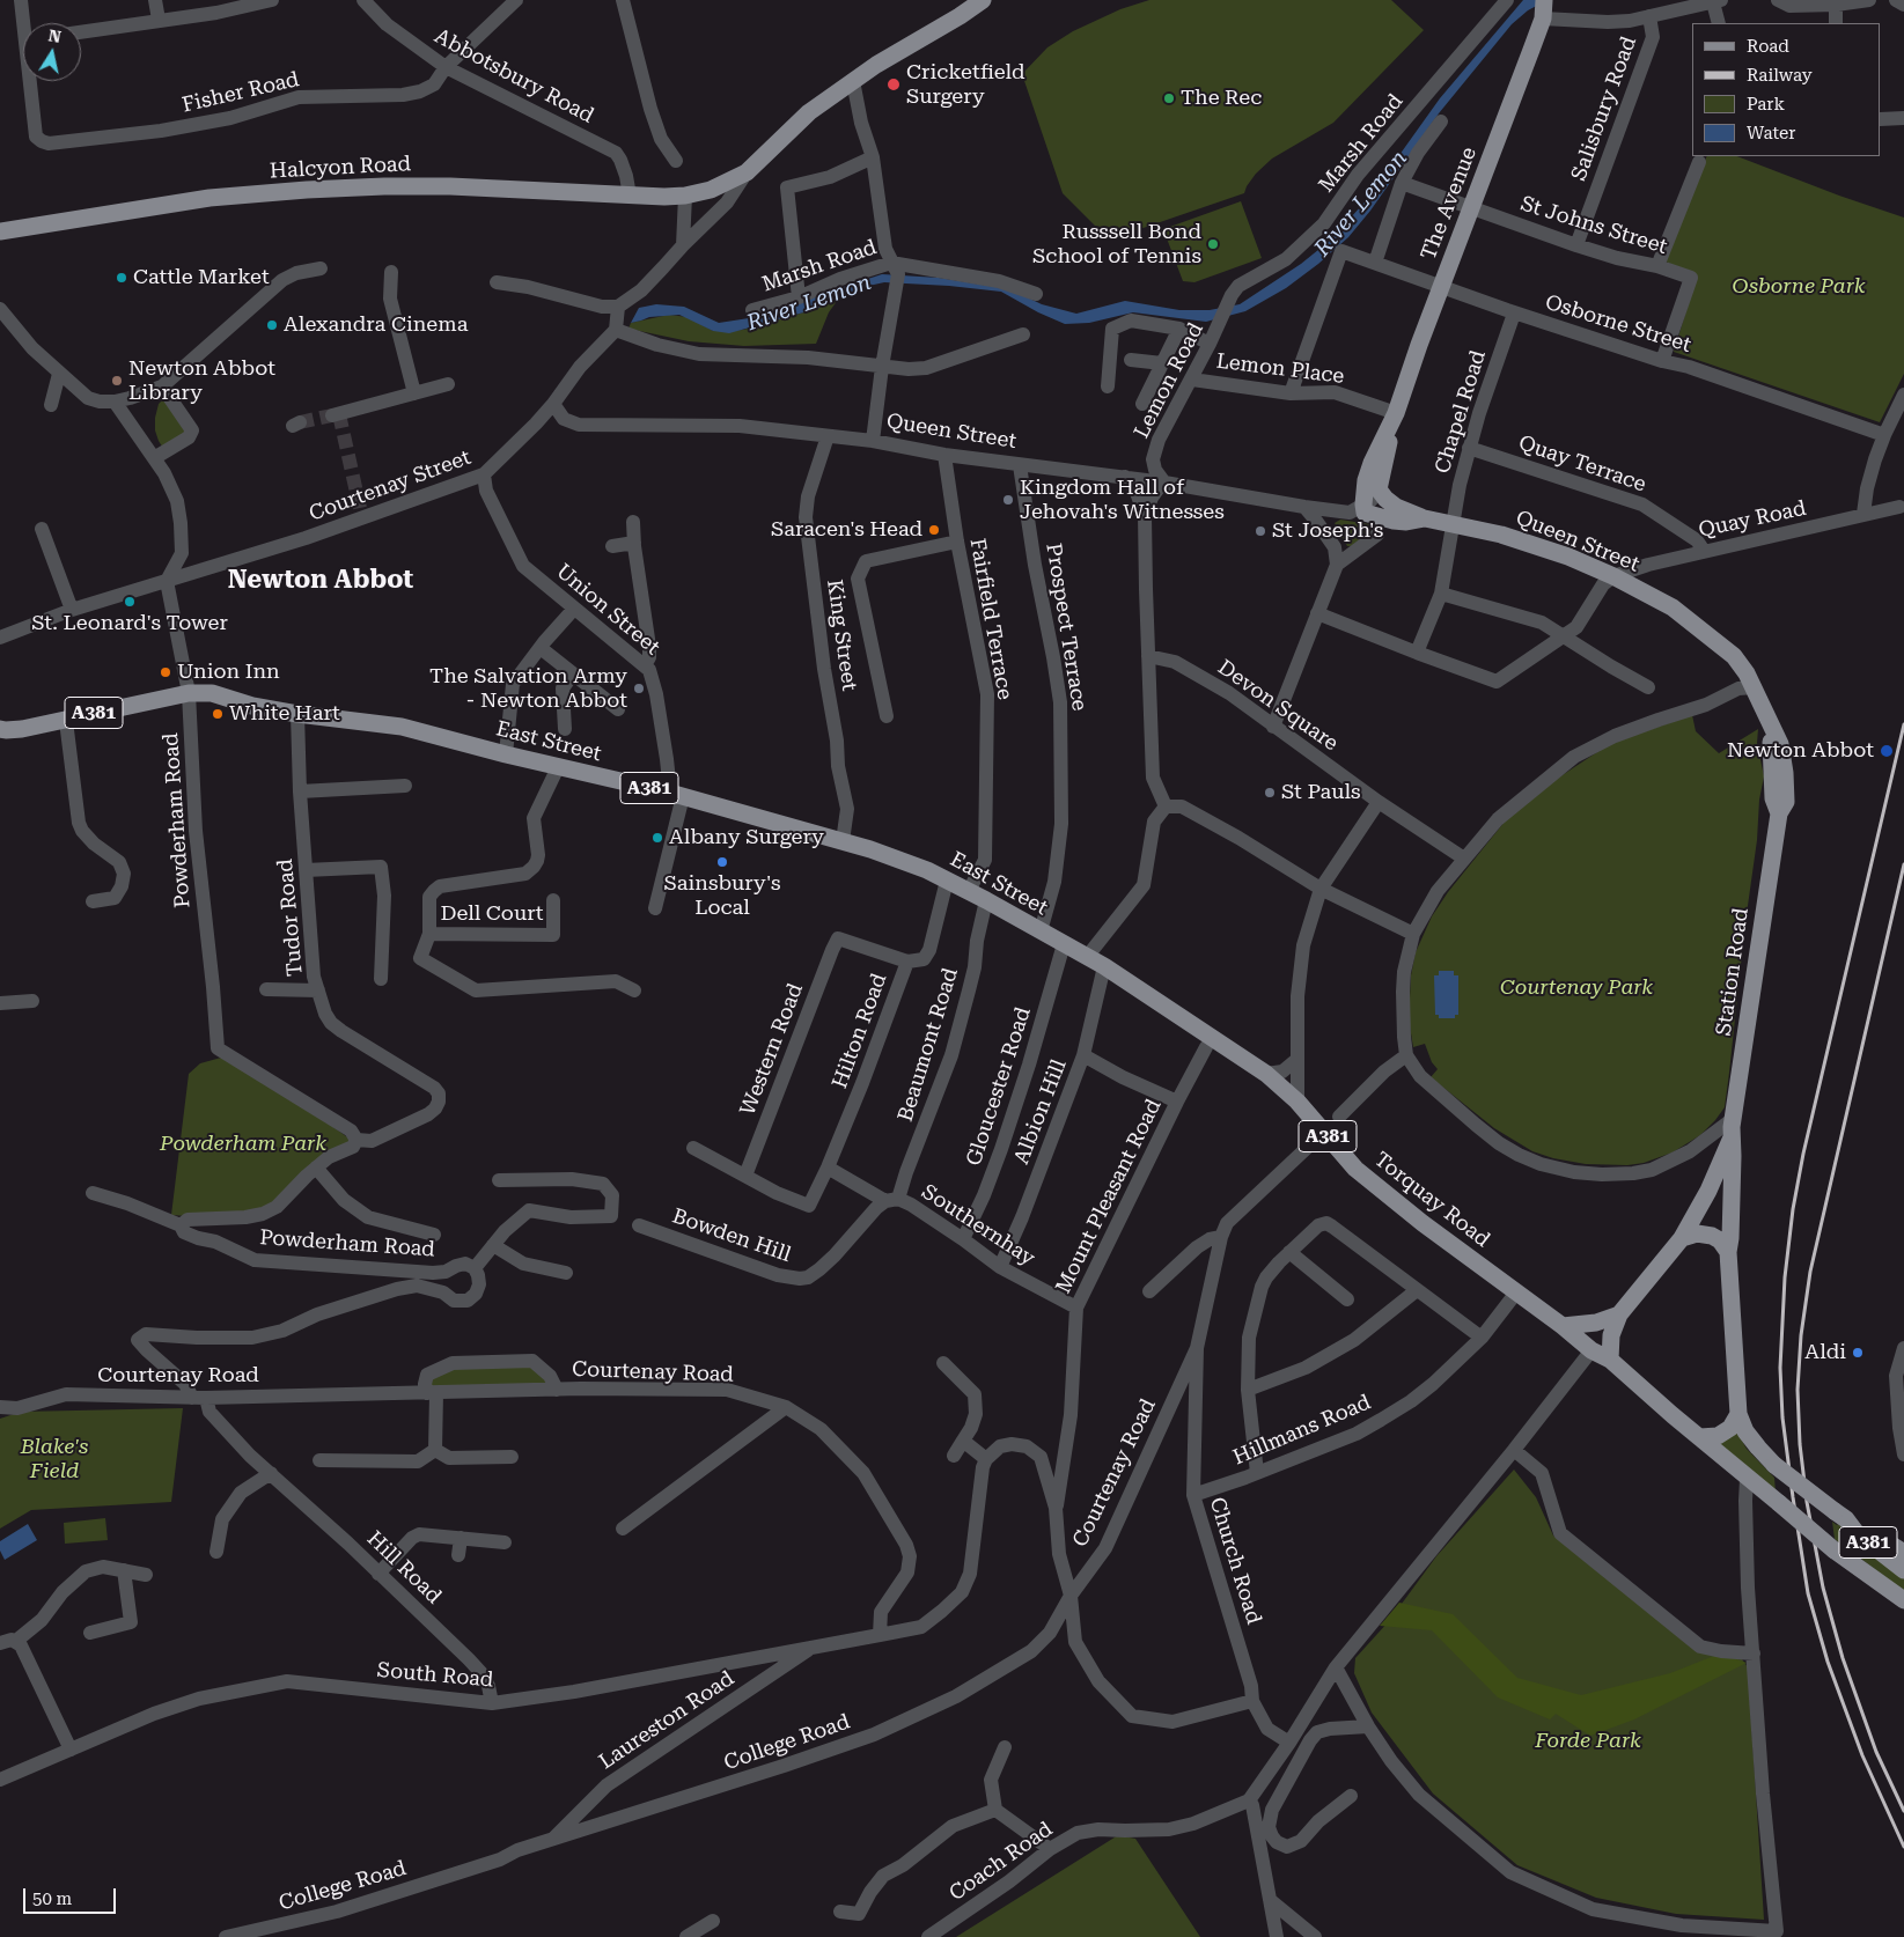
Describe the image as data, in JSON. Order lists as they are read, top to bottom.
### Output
{
  "streets": {
    "main road": [
      "Halcyon Road",
      "The Avenue",
      "Queen Street",
      "A381",
      "East Street",
      "Station Road",
      "Torquay Road"
    ],
    "street": [
      "Abbotsbury Road",
      "Fisher Road",
      "Salisbury Road",
      "Marsh Road",
      "St Johns Street",
      "Osborne Street",
      "Lemon Place",
      "Lemon Road",
      "Chapel Road",
      "Quay Terrace",
      "Courtenay Street",
      "Quay Road",
      "Union Street",
      "Fairfield Terrace",
      "Prospect Terrace",
      "King Street",
      "Devon Square",
      "Powderham Road",
      "Dell Court",
      "Tudor Road",
      "Hilton Road",
      "Beaumont Road",
      "Western Road",
      "Gloucester Road",
      "Albion Hill",
      "Mount Pleasant Road",
      "Southernhay",
      "Bowden Hill",
      "Courtenay Road",
      "Hillmans Road",
      "Church Road",
      "Hill Road",
      "South Road",
      "Laureston Road",
      "College Road",
      "Coach Road"
    ]
  },
  "crossings": [
    ["Abbotsbury Road", "Fisher Road"],
    ["Abbotsbury Road", "Halcyon Road"],
    ["Salisbury Road", "St Johns Street"],
    ["Marsh Road", "Lemon Road"],
    ["The Avenue", "St Johns Street"],
    ["The Avenue", "Osborne Street"],
    ["The Avenue", "Lemon Place"],
    ["The Avenue", "Queen Street"],
    ["St Johns Street", "Osborne Street"],
    ["Osborne Street", "Lemon Place"],
    ["Osborne Street", "Chapel Road"],
    ["Lemon Place", "Lemon Road"],
    ["Lemon Road", "Queen Street"],
    ["Chapel Road", "Queen Street"],
    ["Chapel Road", "Quay Terrace"],
    ["Queen Street", "Courtenay Street"],
    ["Queen Street", "Quay Road"],
    ["Queen Street", "Fairfield Terrace"],
    ["Queen Street", "Prospect Terrace"],
    ["Queen Street", "King Street"],
    ["Queen Street", "Station Road"],
    ["Quay Terrace", "Quay Road"],
    ["Courtenay Street", "Union Street"],
    ["Union Street", "East Street"],
    ["Fairfield Terrace", "East Street"],
    ["Prospect Terrace", "East Street"],
    ["King Street", "East Street"],
    ["A381", "East Street"],
    ["A381", "Powderham Road"],
    ["A381", "Station Road"],
    ["East Street", "Powderham Road"],
    ["East Street", "Tudor Road"],
    ["East Street", "Hilton Road"],
    ["East Street", "Beaumont Road"],
    ["East Street", "Gloucester Road"],
    ["East Street", "Torquay Road"],
    ["Powderham Road", "Tudor Road"],
    ["Powderham Road", "Courtenay Road"],
    ["Powderham Road", "Hill Road"],
    ["Hilton Road", "Western Road"],
    ["Hilton Road", "Southernhay"],
    ["Beaumont Road", "Southernhay"],
    ["Beaumont Road", "Bowden Hill"],
    ["Gloucester Road", "Southernhay"],
    ["Albion Hill", "Torquay Road"],
    ["Albion Hill", "Southernhay"],
    ["Mount Pleasant Road", "Southernhay"],
    ["Mount Pleasant Road", "Courtenay Road"],
    ["Torquay Road", "Hillmans Road"],
    ["Torquay Road", "Church Road"],
    ["Southernhay", "Bowden Hill"],
    ["Courtenay Road", "Church Road"],
    ["Courtenay Road", "Hill Road"],
    ["Courtenay Road", "South Road"],
    ["Courtenay Road", "College Road"],
    ["Hillmans Road", "Church Road"],
    ["Hill Road", "South Road"],
    ["South Road", "Laureston Road"],
    ["Laureston Road", "College Road"]
  ],
  "districts": ["Newton Abbot"],
  "water": ["River Lemon"],
  "parks": [
    "Osborne Park",
    "Courtenay Park",
    "Powderham Park",
    "Blake's Field",
    "Forde Park"
  ],
  "places": [
    "Cricketfield Surgery",
    "The Rec",
    "Russsell Bond School of Tennis",
    "Cattle Market",
    "Alexandra Cinema",
    "Newton Abbot Library",
    "Kingdom Hall of Jehovah's Witnesses",
    "Saracen's Head",
    "St Joseph's",
    "St. Leonard's Tower",
    "Union Inn",
    "The Salvation Army - Newton Abbot",
    "White Hart",
    "Newton Abbot",
    "St Pauls",
    "Albany Surgery",
    "Sainsbury's Local",
    "Aldi"
  ],
  "legend": [
    "Road",
    "Railway",
    "Park",
    "Water"
  ],
  "scale_bar": "50 m",
  "north": "top"
}
